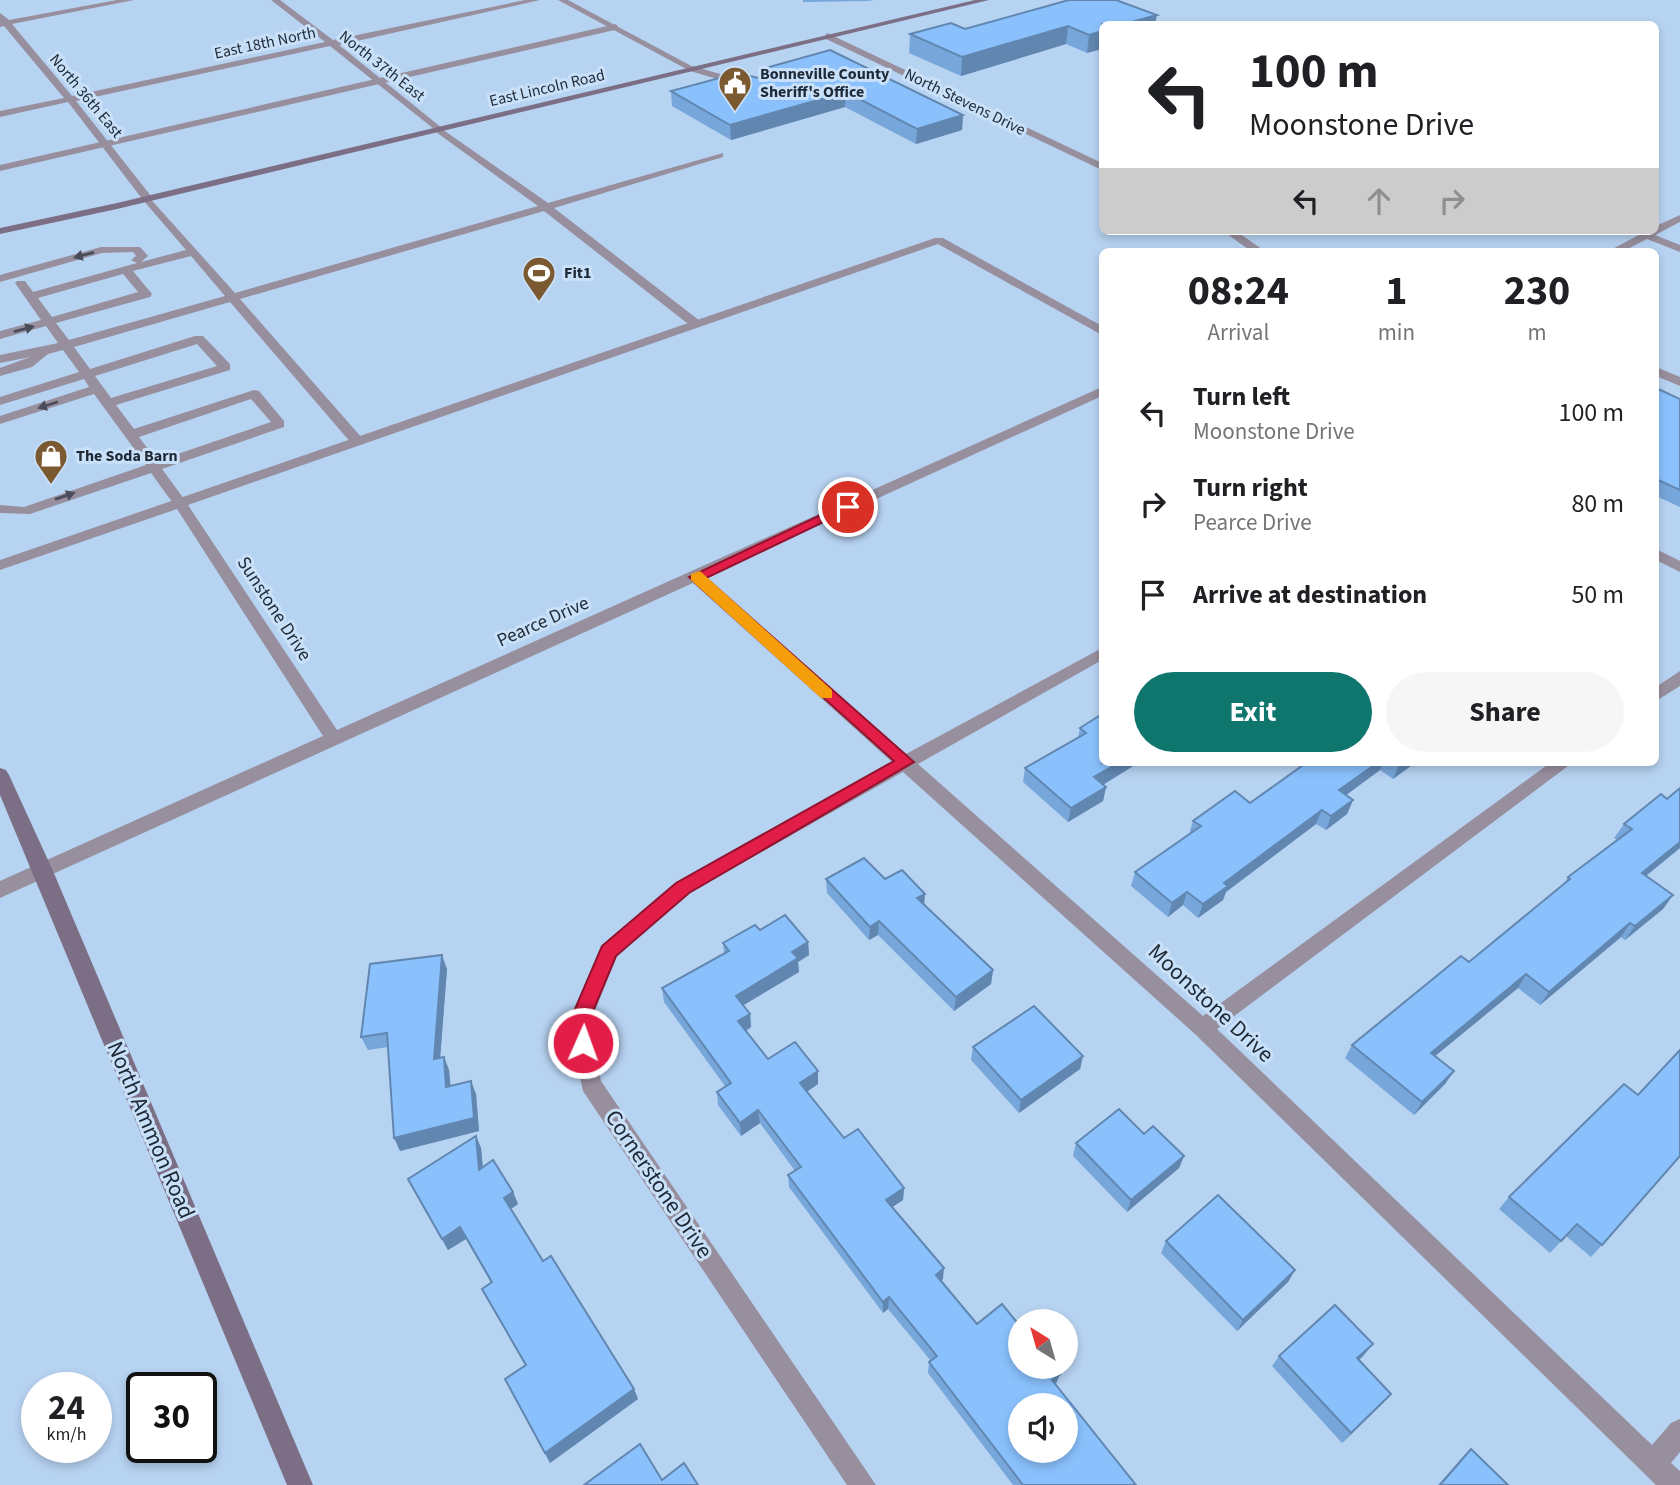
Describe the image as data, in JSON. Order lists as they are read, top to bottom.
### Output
{
  "streets": {
    "main road": ["East Lincoln Road", "North Ammon Road"],
    "street": [
      "East 18th North",
      "North 37th East",
      "North 36th East",
      "North Stevens Drive",
      "Sunstone Drive",
      "Pearce Drive",
      "Moonstone Drive",
      "Cornerstone Drive"
    ]
  },
  "crossings": [
    ["East 18th North", "North 37th East"],
    ["East 18th North", "North 36th East"],
    ["North 37th East", "East Lincoln Road"],
    ["East Lincoln Road", "North 36th East"],
    ["East Lincoln Road", "North Stevens Drive"],
    ["Sunstone Drive", "Pearce Drive"],
    ["Pearce Drive", "Moonstone Drive"],
    ["Pearce Drive", "North Ammon Road"],
    ["Moonstone Drive", "Cornerstone Drive"]
  ],
  "places": {
    "public building": ["Bonneville County Sheriff's Office"],
    "sports": ["Fit1"],
    "shop": ["The Soda Barn"]
  },
  "north": "top left",
  "page": {
    "turn": ["100 m", "Moonstone Drive"],
    "eta": [
      "08:24",
      "Arrival",
      "1",
      "min",
      "230",
      "m"
    ],
    "list": [
      {
        "name": "Turn left",
        "note": "Moonstone Drive",
        "value": "100 m"
      },
      {
        "name": "Turn right",
        "note": "Pearce Drive",
        "value": "80 m"
      },
      {
        "name": "Arrive at destination",
        "value": "50 m"
      }
    ],
    "buttons": ["Exit", "Share"],
    "speed": "24 km/h",
    "limit": "30"
  }
}
